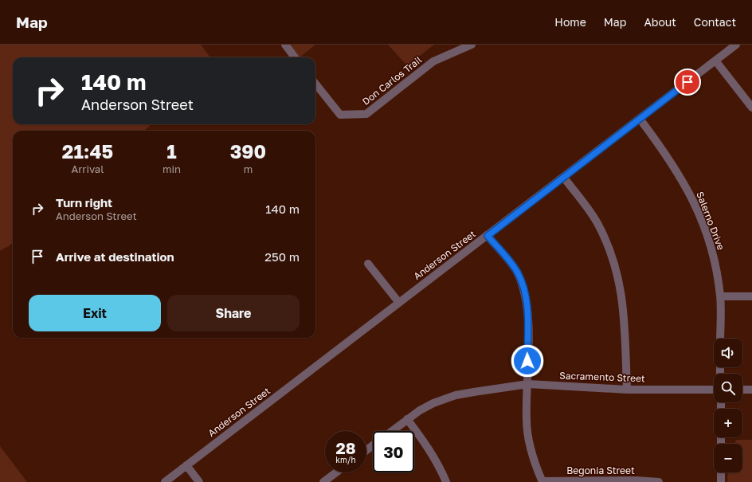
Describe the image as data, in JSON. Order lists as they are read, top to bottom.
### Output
{
  "streets": {
    "street": [
      "Don Carlos Trail",
      "Salerno Drive",
      "Anderson Street",
      "Sacramento Street",
      "Begonia Street"
    ]
  },
  "crossings": [
    ["Salerno Drive", "Anderson Street"]
  ],
  "page": {
    "header": "Map",
    "nav": [
      "Home",
      "Map",
      "About",
      "Contact"
    ],
    "turn": ["140 m", "Anderson Street"],
    "eta": [
      "21:45",
      "Arrival",
      "1",
      "min",
      "390",
      "m"
    ],
    "list": [
      {
        "name": "Turn right",
        "note": "Anderson Street",
        "value": "140 m"
      },
      {
        "name": "Arrive at destination",
        "value": "250 m"
      }
    ],
    "buttons": ["Exit", "Share"],
    "map_buttons": ["+", "−"],
    "speed": "28 km/h",
    "limit": "30"
  }
}
